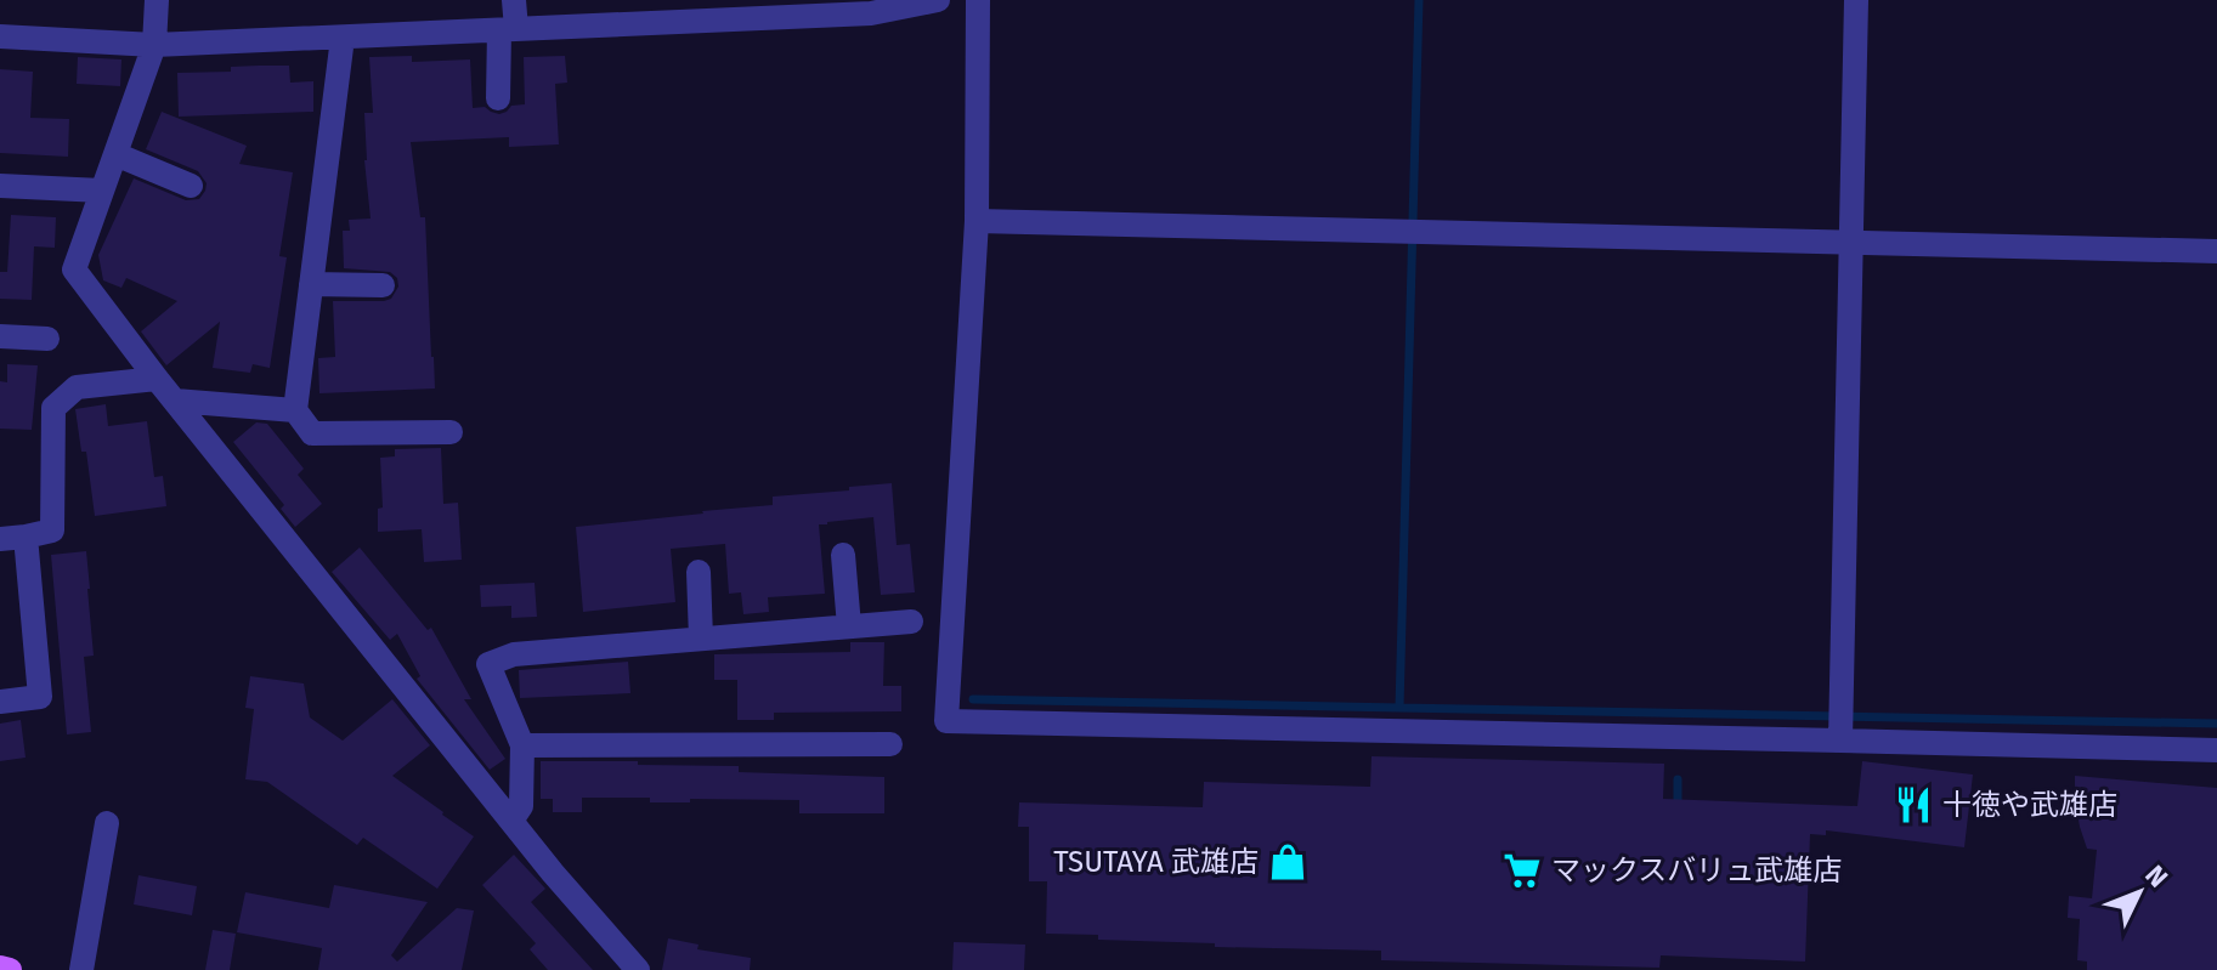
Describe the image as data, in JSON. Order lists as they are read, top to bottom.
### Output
{
  "places": {
    "restaurant": ["十徳や武雄店"],
    "shop": ["TSUTAYA 武雄店"],
    "supermarket": ["マックスバリュ武雄店"]
  },
  "north": "top right"
}
